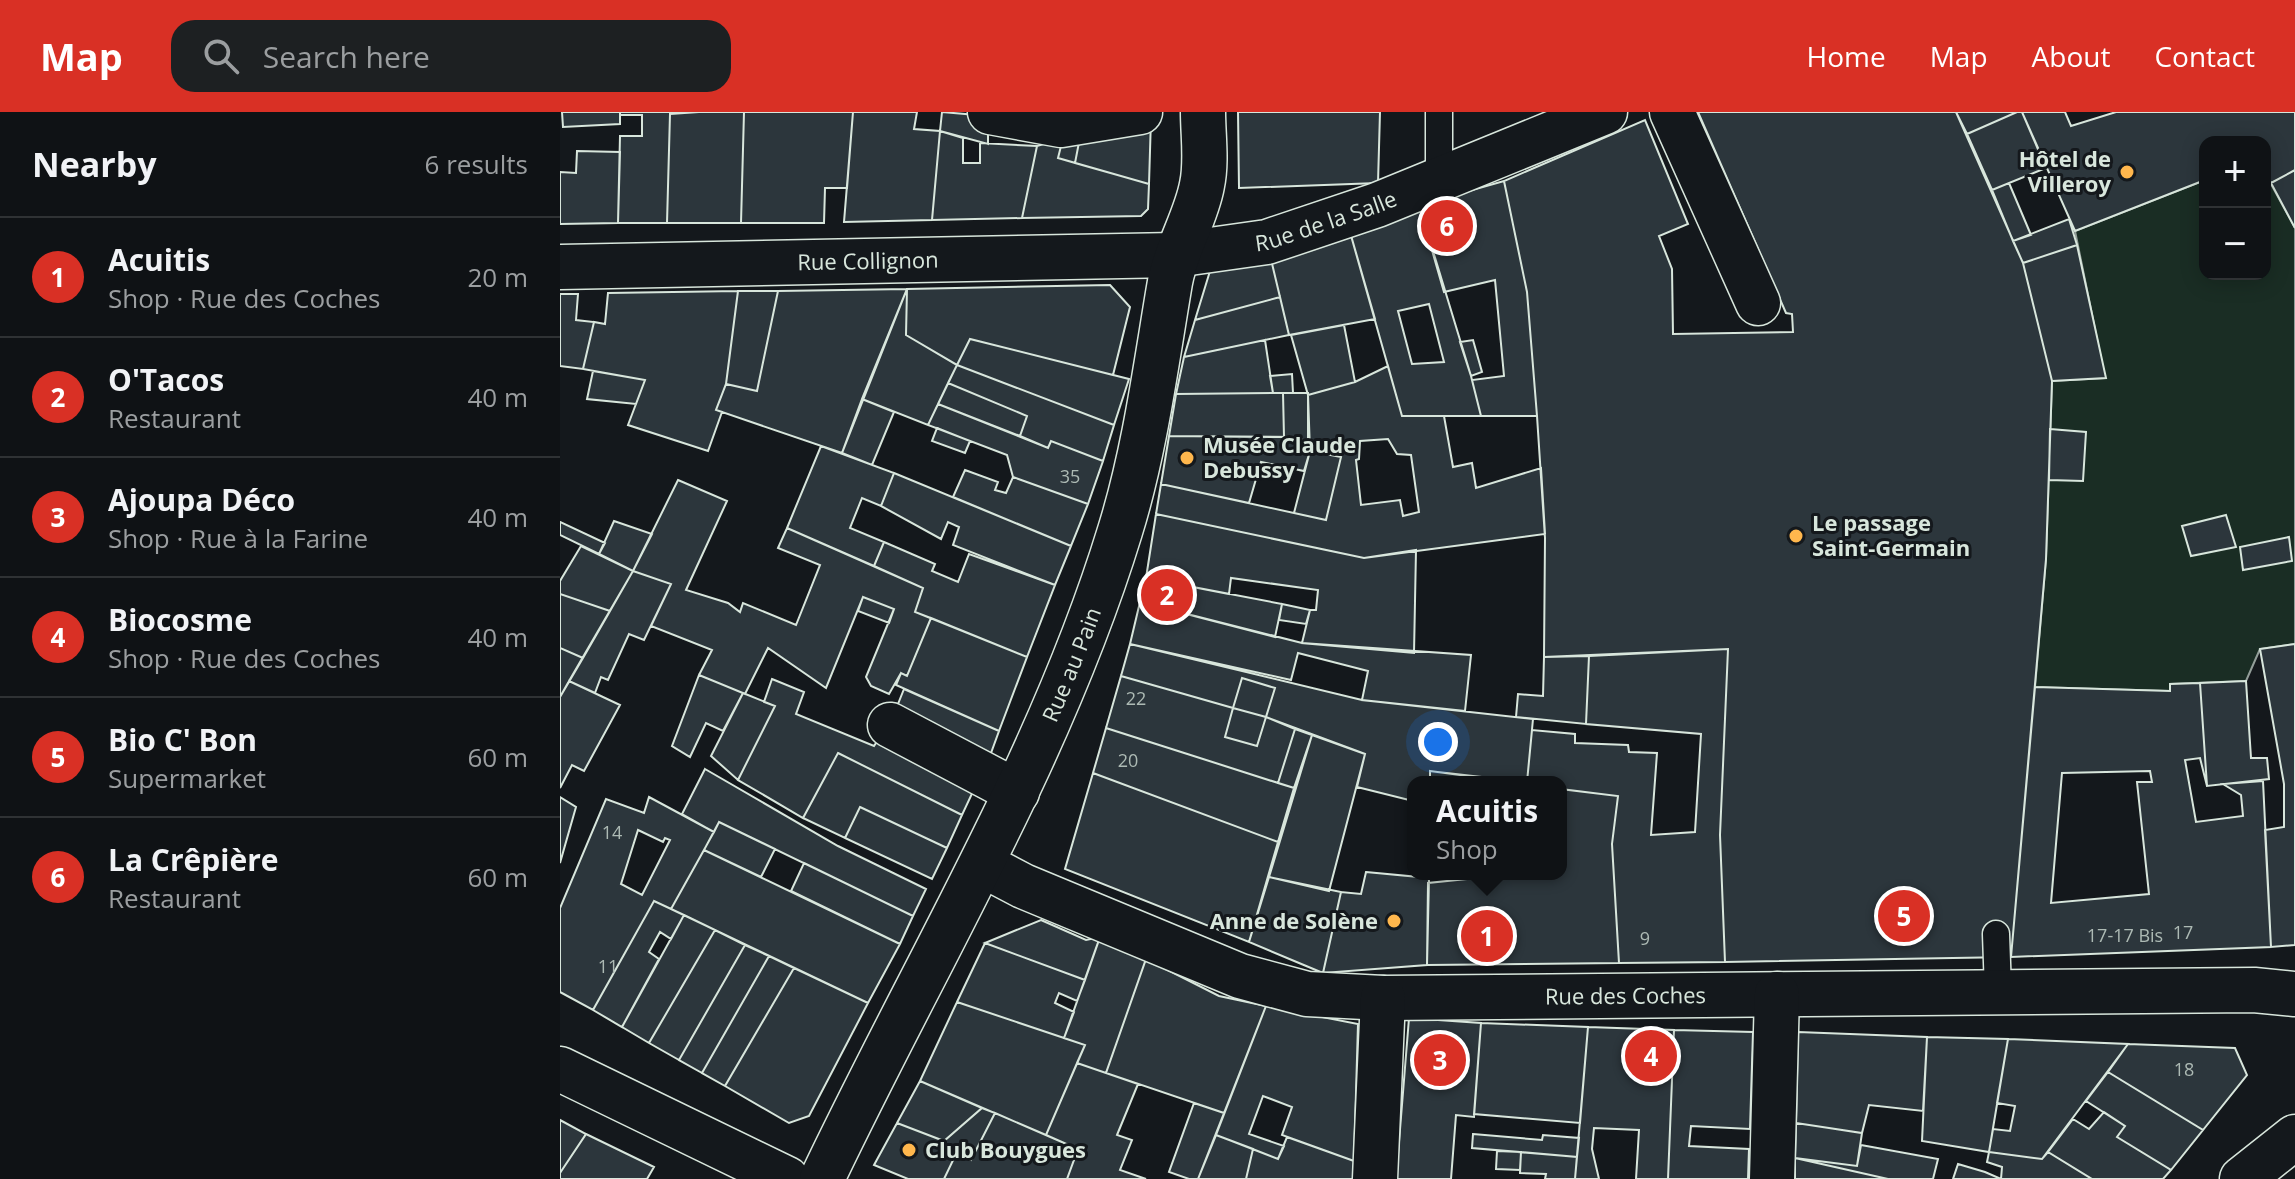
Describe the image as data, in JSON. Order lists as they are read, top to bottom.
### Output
{
  "streets": {
    "street": [
      "Rue de la Salle",
      "Rue Collignon",
      "Rue au Pain",
      "Rue des Coches"
    ]
  },
  "crossings": [
    ["Rue de la Salle", "Rue Collignon"],
    ["Rue de la Salle", "Rue au Pain"],
    ["Rue Collignon", "Rue au Pain"],
    ["Rue au Pain", "Rue des Coches"]
  ],
  "places": [
    "Hôtel de Villeroy",
    "Musée Claude Debussy",
    "Le passage Saint-Germain",
    "Anne de Solène",
    "Club Bouygues"
  ],
  "house_numbers": [
    "35",
    "22",
    "20",
    "14",
    "17",
    "17-17 Bis",
    "9",
    "11",
    "18"
  ],
  "page": {
    "header": "Map",
    "search": "Search here",
    "nav": [
      "Home",
      "Map",
      "About",
      "Contact"
    ],
    "heading": ["Nearby", "6 results"],
    "map_buttons": ["+", "−"],
    "pins": [
      "6",
      "2",
      "5",
      "1",
      "4",
      "3"
    ],
    "list": [
      {
        "mark": "1",
        "name": "Acuitis",
        "note": "Shop · Rue des Coches",
        "value": "20 m"
      },
      {
        "mark": "2",
        "name": "O'Tacos",
        "note": "Restaurant",
        "value": "40 m"
      },
      {
        "mark": "3",
        "name": "Ajoupa Déco",
        "note": "Shop · Rue à la Farine",
        "value": "40 m"
      },
      {
        "mark": "4",
        "name": "Biocosme",
        "note": "Shop · Rue des Coches",
        "value": "40 m"
      },
      {
        "mark": "5",
        "name": "Bio C' Bon",
        "note": "Supermarket",
        "value": "60 m"
      },
      {
        "mark": "6",
        "name": "La Crêpière",
        "note": "Restaurant",
        "value": "60 m"
      }
    ],
    "popup": ["Acuitis", "Shop"]
  }
}
